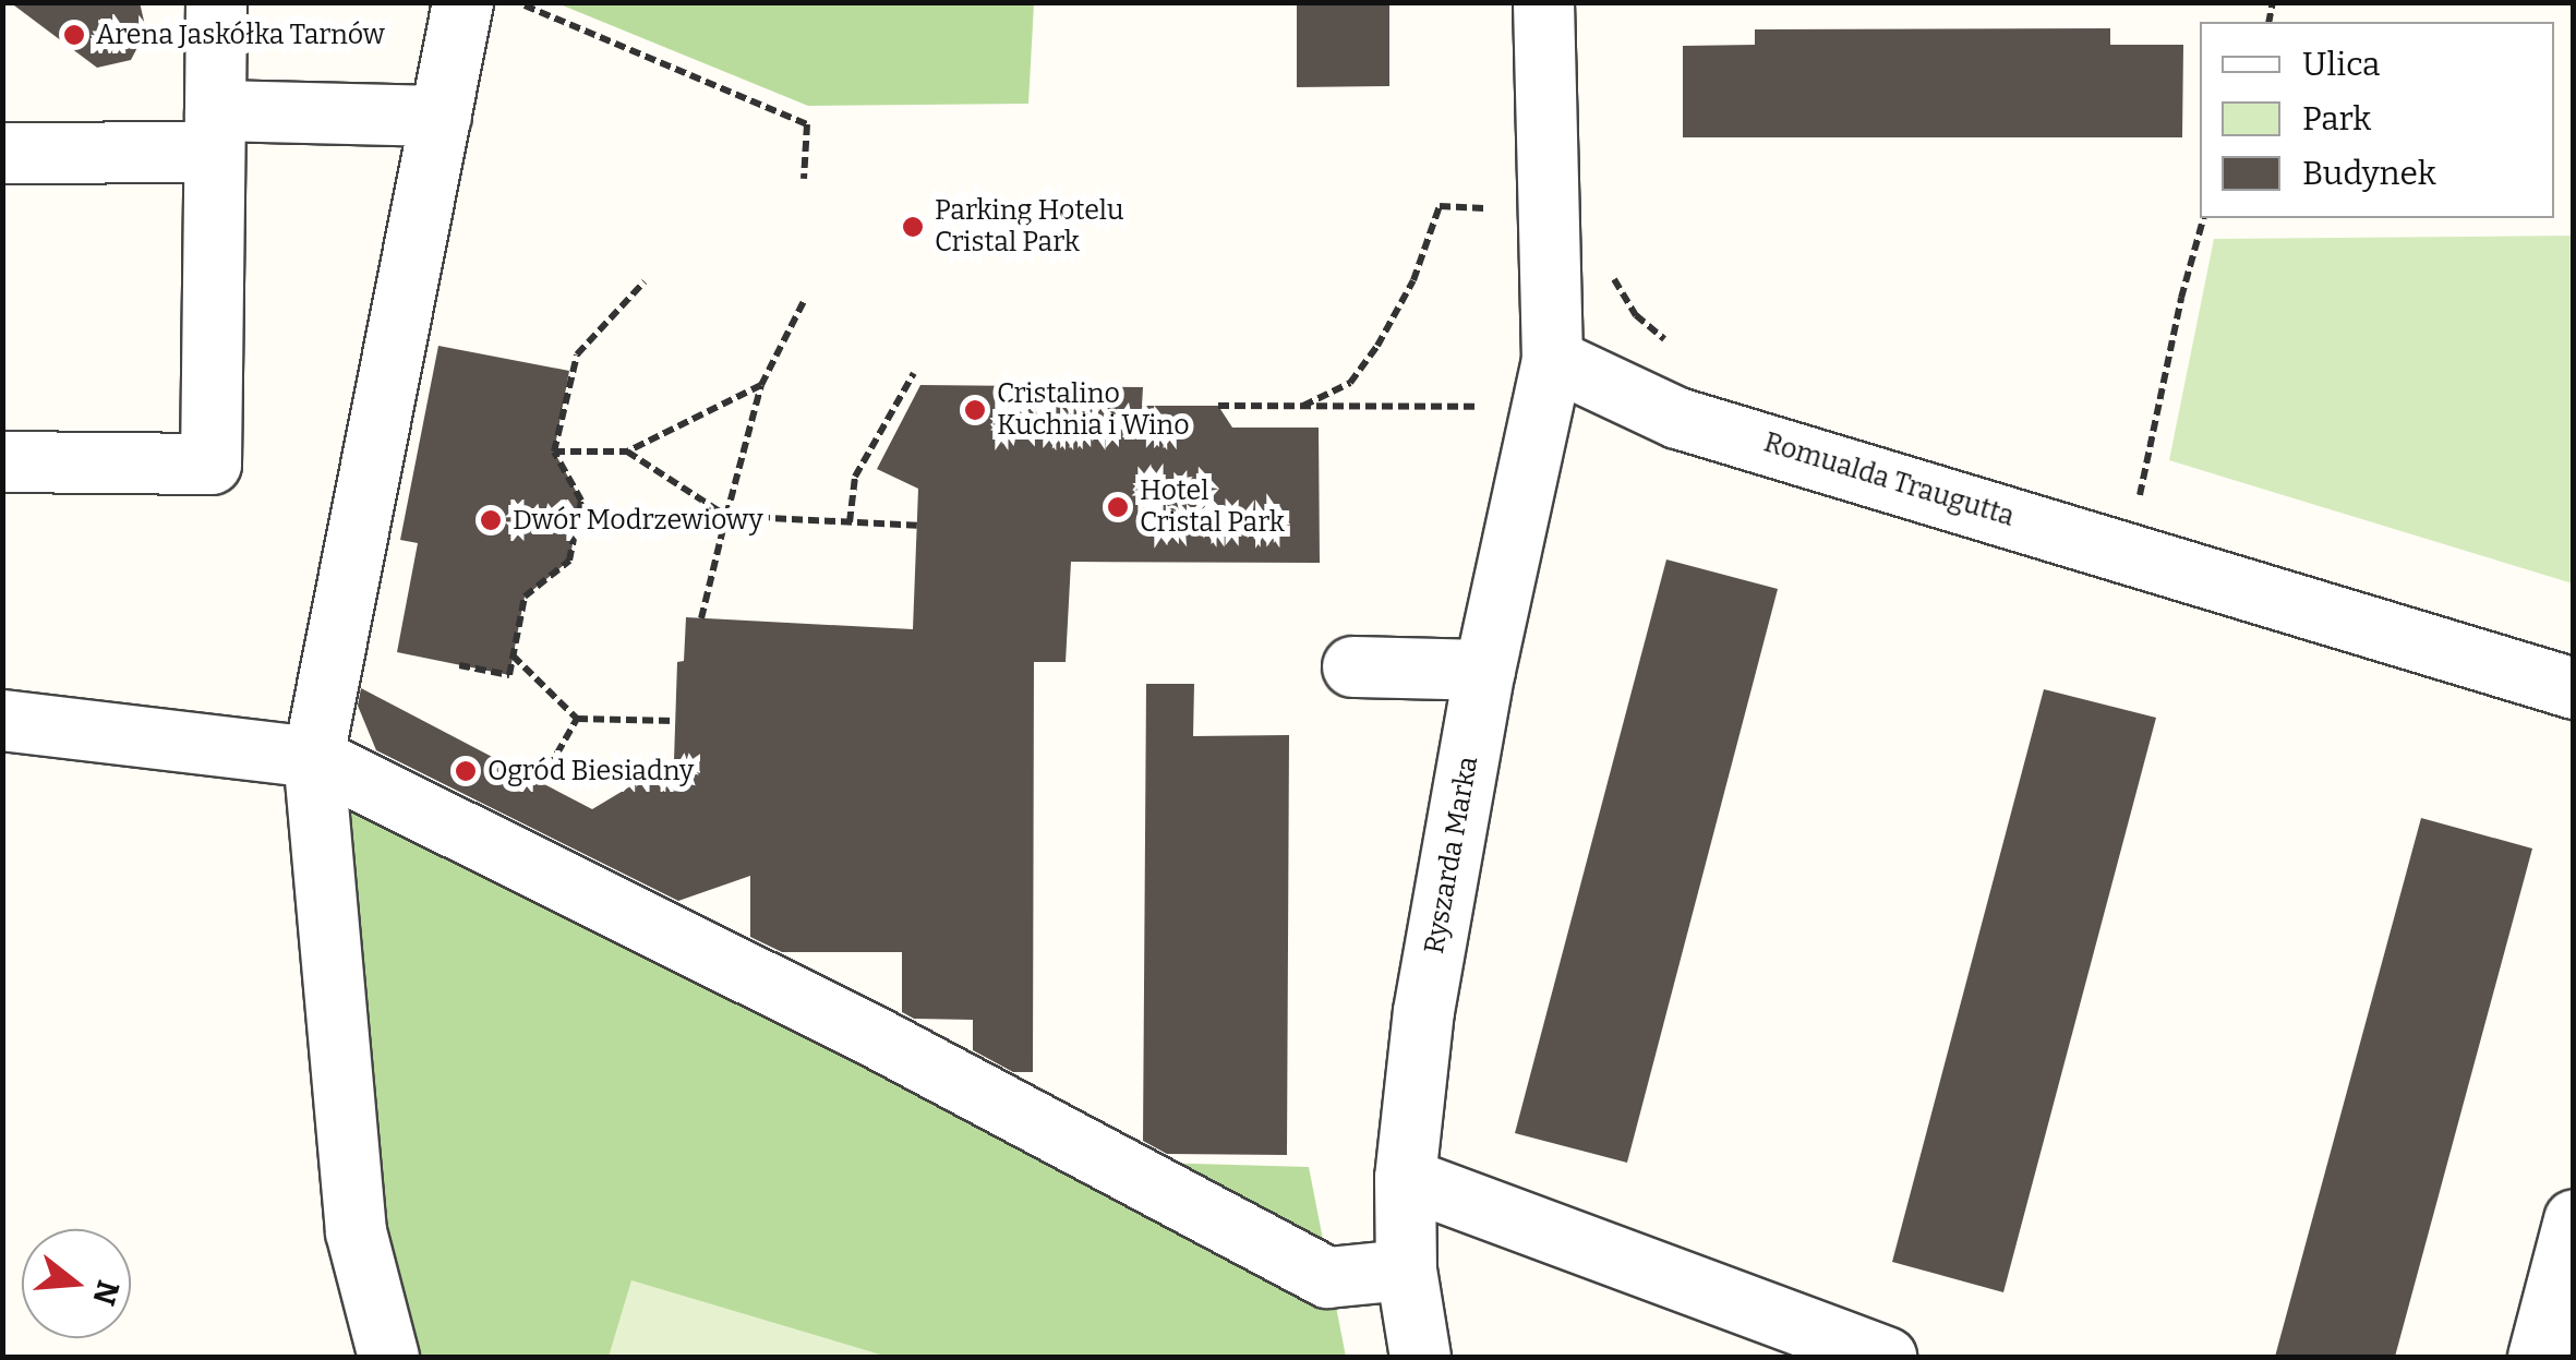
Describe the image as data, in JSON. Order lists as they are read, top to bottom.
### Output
{
  "streets": {
    "street": ["Romualda Traugutta", "Ryszarda Marka"]
  },
  "crossings": [
    ["Romualda Traugutta", "Ryszarda Marka"]
  ],
  "places": [
    "Arena Jaskółka Tarnów",
    "Parking Hotelu Cristal Park",
    "Cristalino Kuchnia i Wino",
    "Hotel Cristal Park",
    "Dwór Modrzewiowy",
    "Ogród Biesiadny"
  ],
  "legend": ["Ulica", "Park", "Budynek"],
  "north": "right"
}
